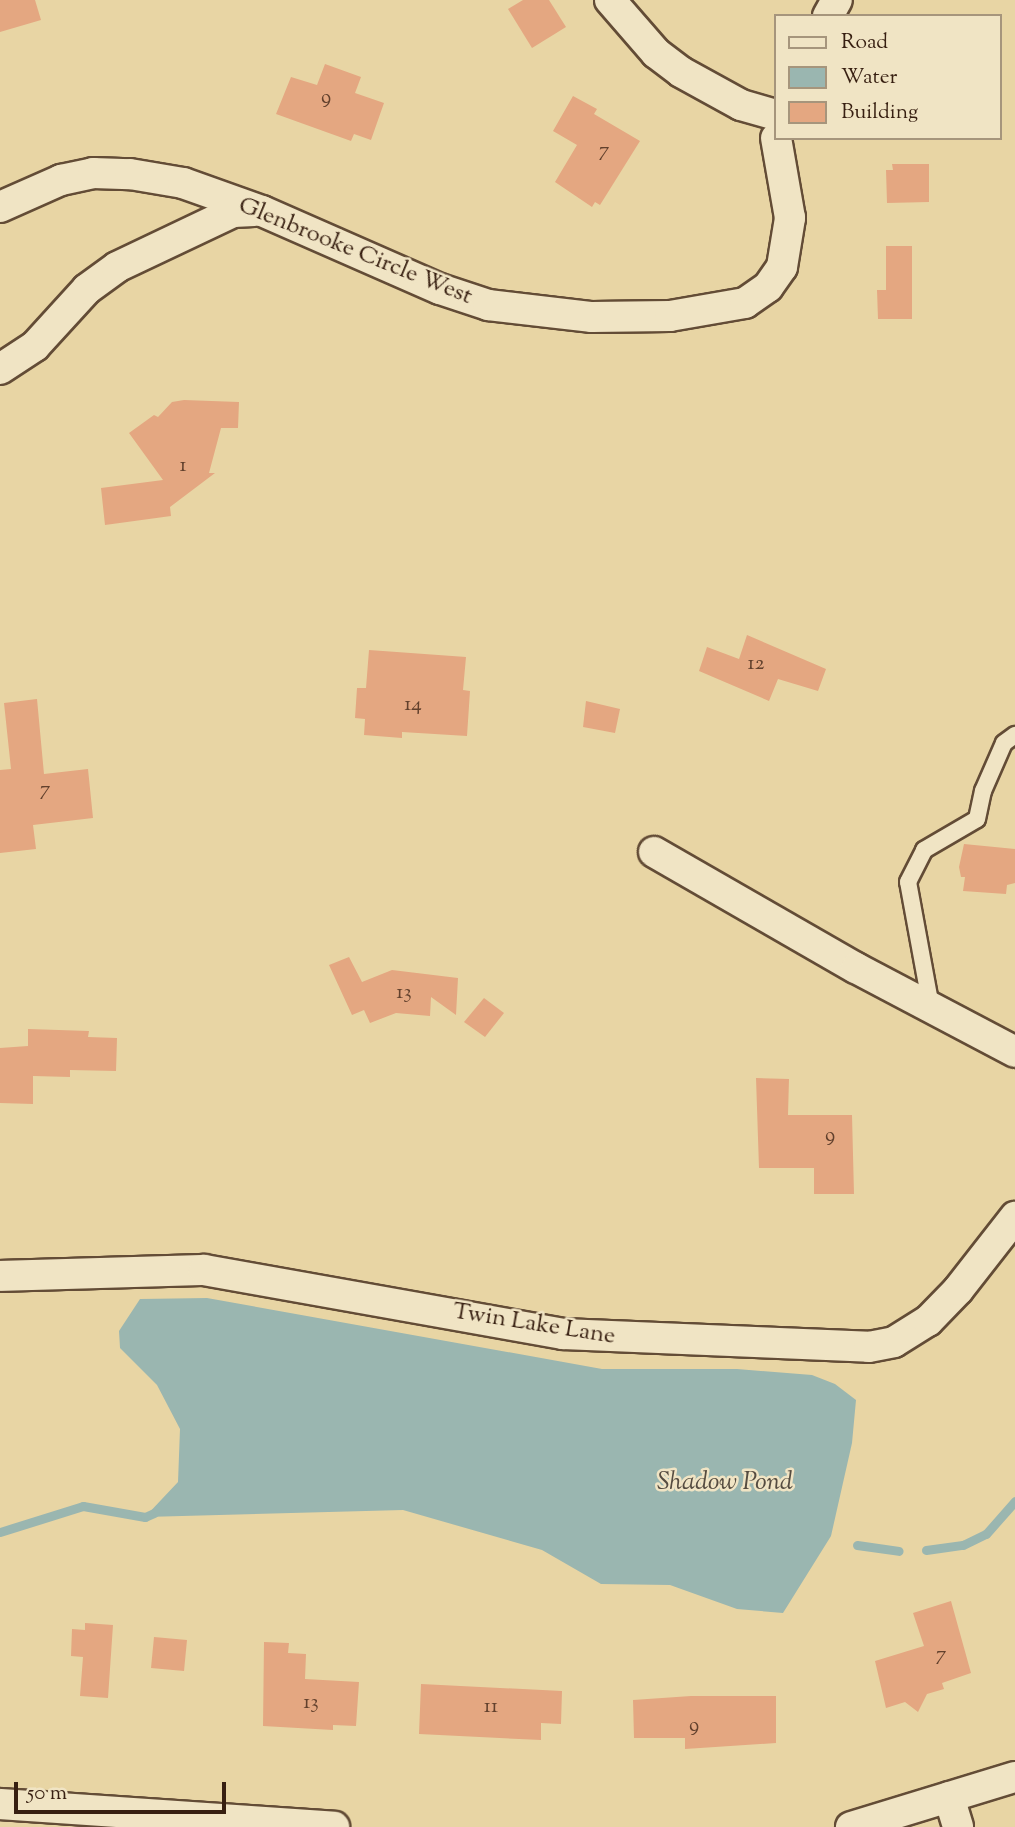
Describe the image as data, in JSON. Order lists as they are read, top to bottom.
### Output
{
  "streets": {
    "street": ["Glenbrooke Circle West", "Twin Lake Lane"]
  },
  "water": ["Shadow Pond"],
  "house_numbers": [
    "9",
    "7",
    "1",
    "12",
    "14",
    "7",
    "13",
    "9",
    "7",
    "13",
    "11",
    "9"
  ],
  "legend": ["Road", "Water", "Building"],
  "scale_bar": "50 m"
}
